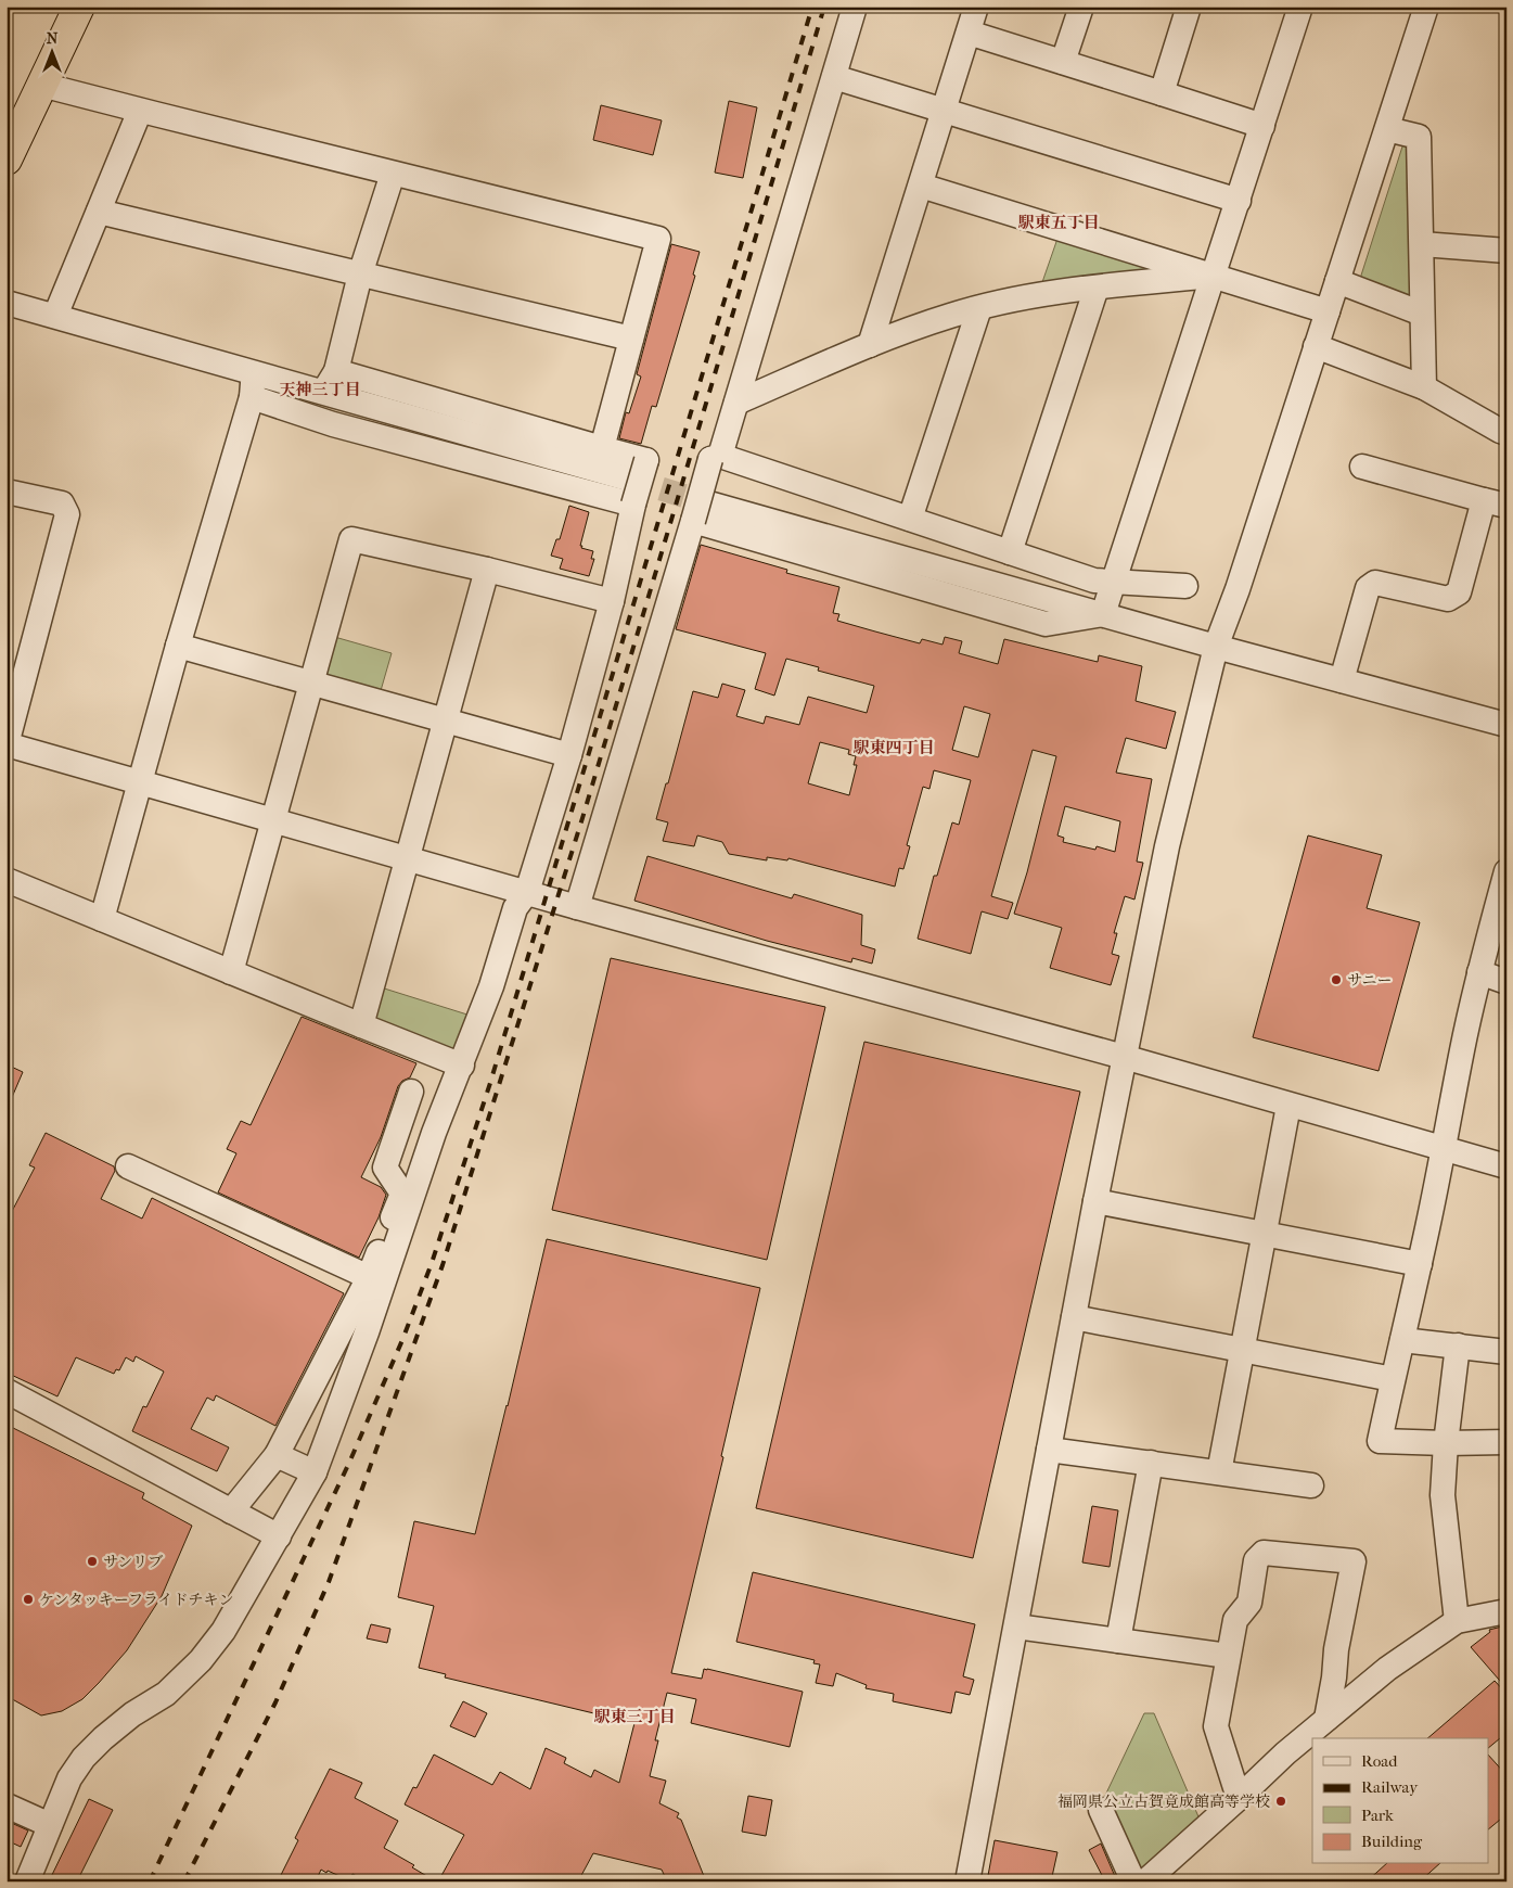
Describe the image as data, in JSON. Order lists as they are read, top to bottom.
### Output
{
  "districts": [
    "駅東五丁目",
    "天神三丁目",
    "駅東四丁目",
    "駅東三丁目"
  ],
  "places": [
    "サニー",
    "サンリブ",
    "ケンタッキーフライドチキン",
    "福岡県公立古賀竟成館高等学校"
  ],
  "legend": [
    "Road",
    "Railway",
    "Park",
    "Building"
  ],
  "north": "top"
}
